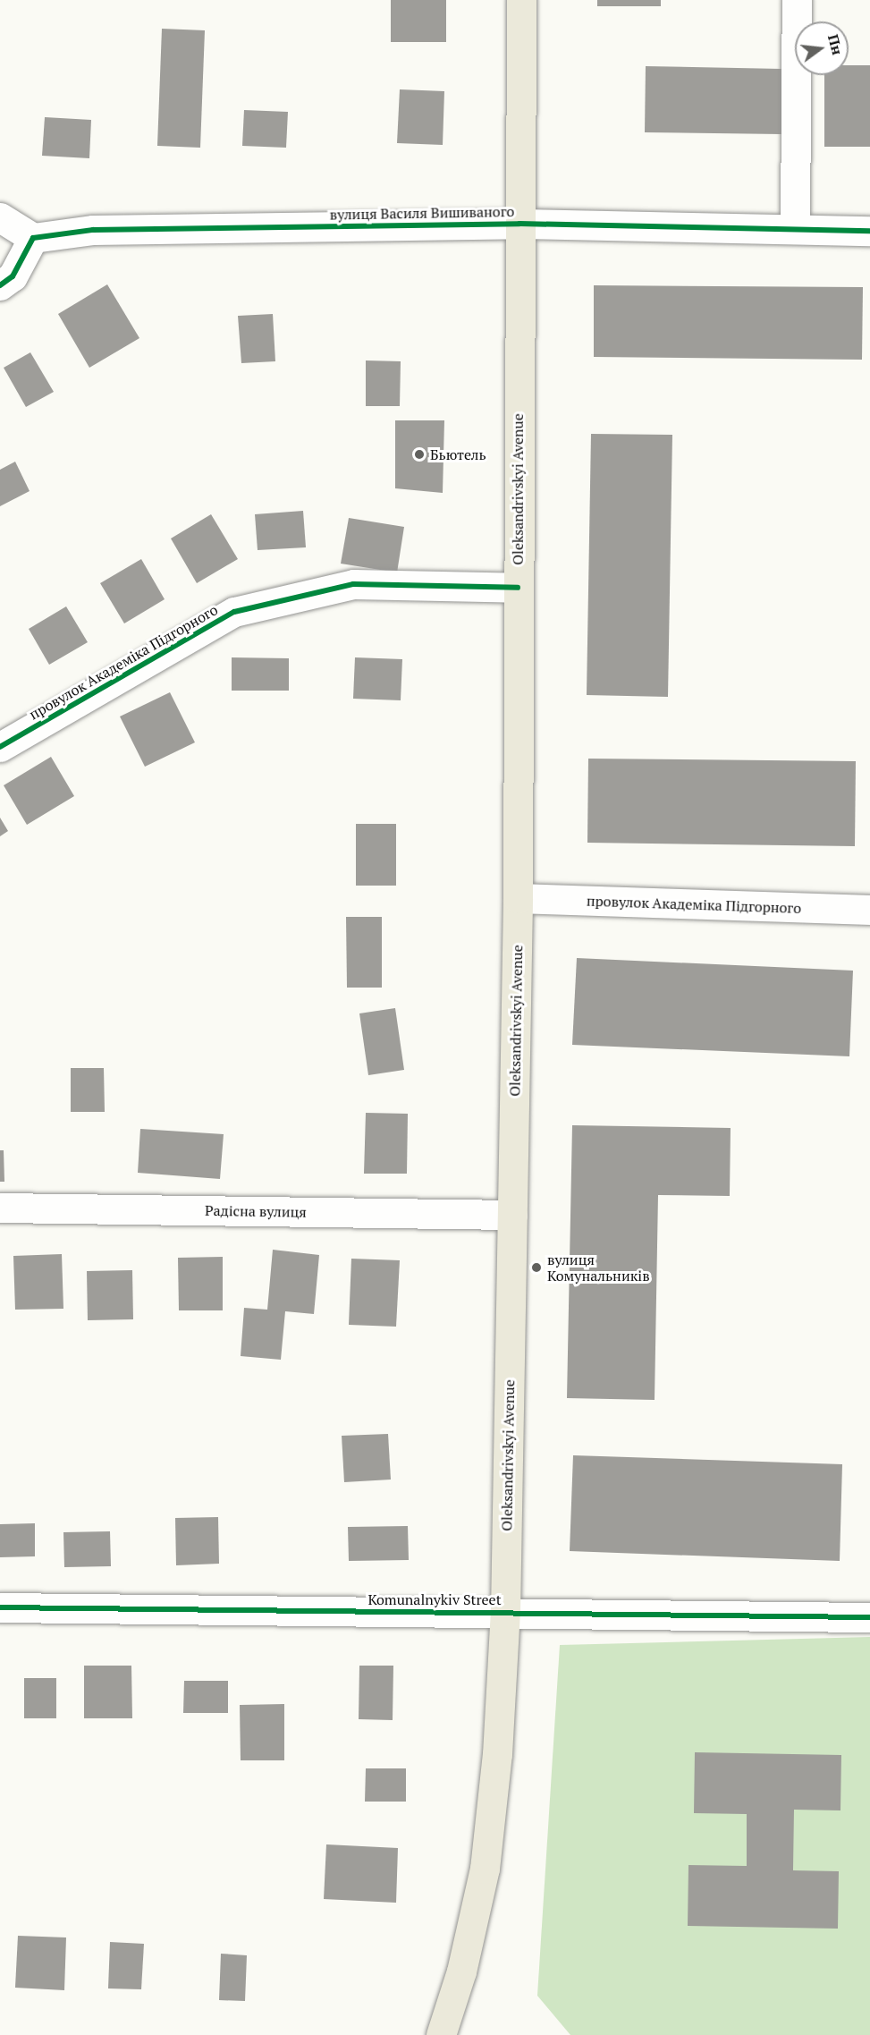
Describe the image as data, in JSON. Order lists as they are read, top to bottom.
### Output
{
  "streets": {
    "main road": ["Oleksandrivskyi Avenue"],
    "street": [
      "вулиця Василя Вишиваного",
      "провулок Академіка Підгорного",
      "Радісна вулиця",
      "Komunalnykiv Street"
    ]
  },
  "crossings": [
    ["вулиця Василя Вишиваного", "Oleksandrivskyi Avenue"],
    ["Oleksandrivskyi Avenue", "провулок Академіка Підгорного"],
    ["Oleksandrivskyi Avenue", "Радісна вулиця"],
    ["Oleksandrivskyi Avenue", "Komunalnykiv Street"]
  ],
  "places": ["Бьютель", "вулиця Комунальників"],
  "north": "right"
}
